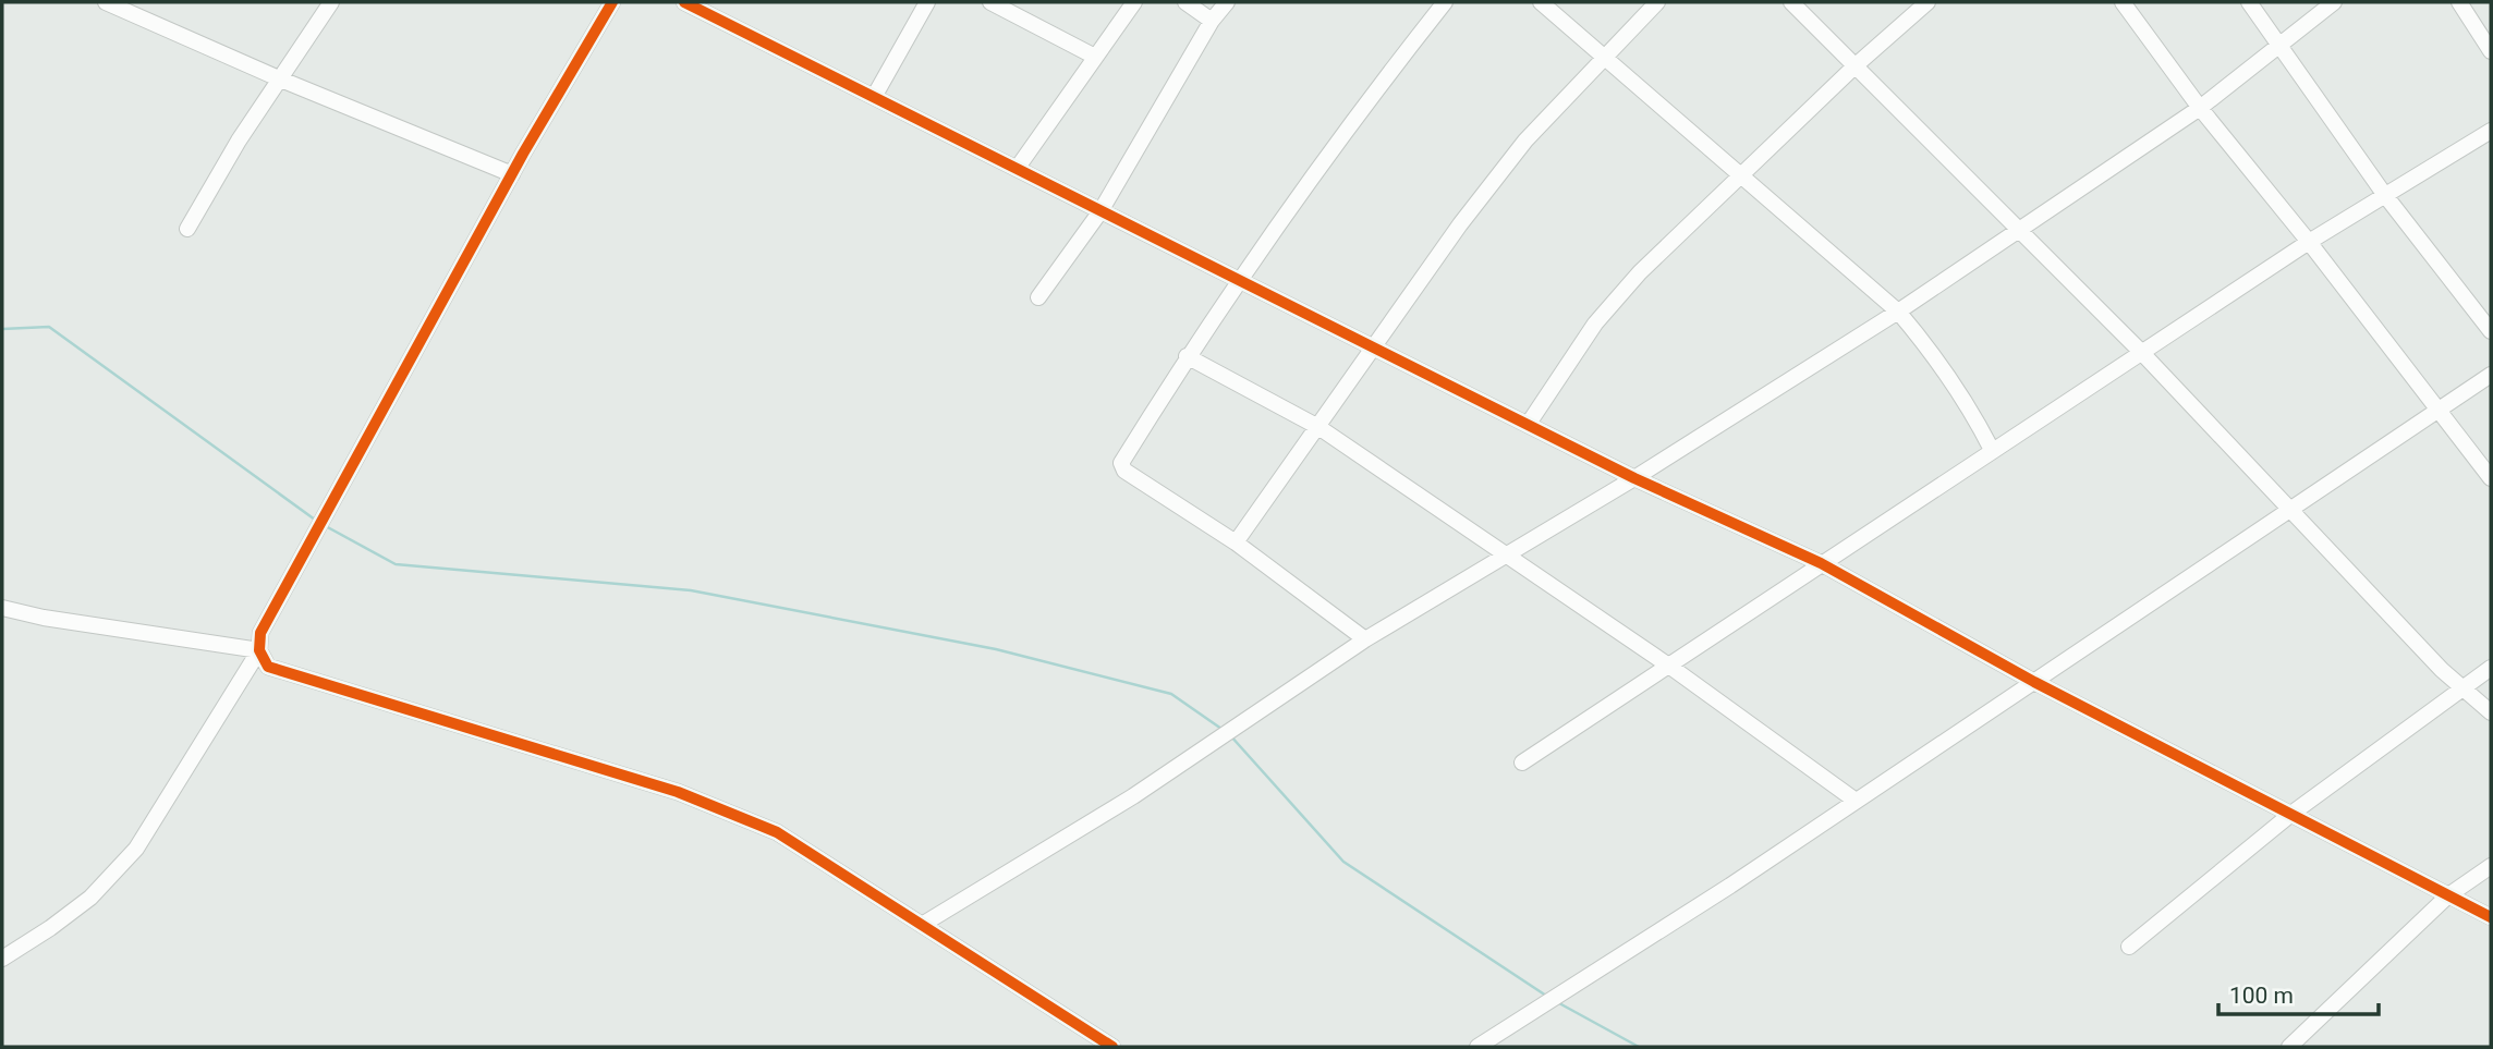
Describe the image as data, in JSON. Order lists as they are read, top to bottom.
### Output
{
  "scale_bar": "100 m"
}
